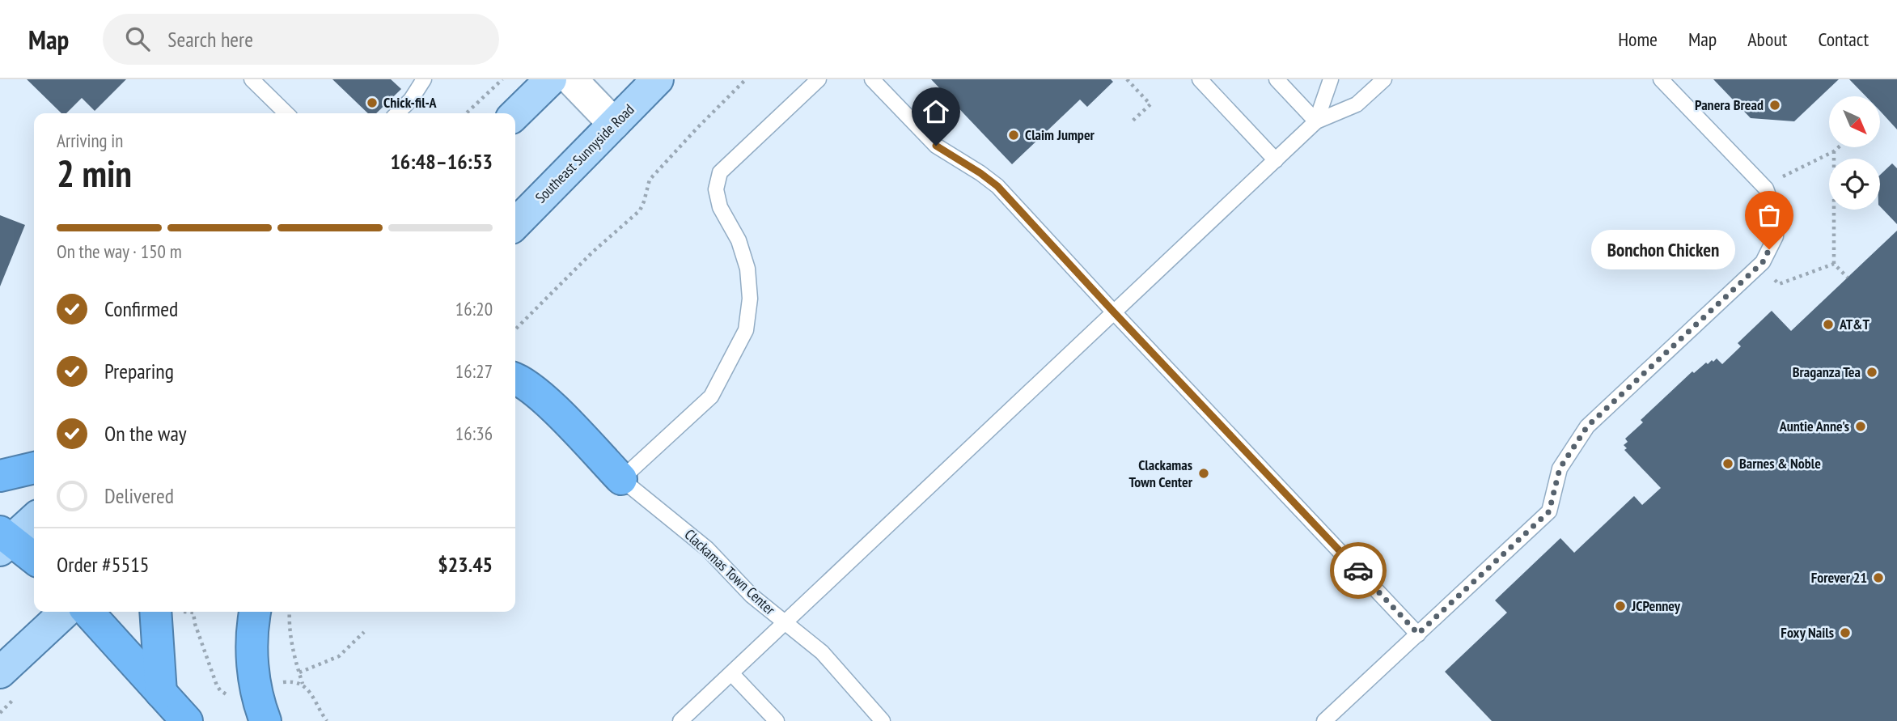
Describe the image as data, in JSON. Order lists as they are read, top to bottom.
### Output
{
  "streets": {
    "main road": ["Southeast Sunnyside Road"],
    "lane": ["Clackamas Town Center"]
  },
  "places": [
    "Chick-fil-A",
    "Panera Bread",
    "Claim Jumper",
    "Bonchon Chicken",
    "AT&T",
    "Braganza Tea",
    "Auntie Anne's",
    "Barnes & Noble",
    "Clackamas Town Center",
    "Forever 21",
    "JCPenney",
    "Foxy Nails"
  ],
  "north": "bottom right",
  "page": {
    "header": "Map",
    "search": "Search here",
    "nav": [
      "Home",
      "Map",
      "About",
      "Contact"
    ],
    "heading": ["2 min", "Arriving in", "16:48–16:53"],
    "panel": ["Order #5515", "$23.45"],
    "bar": "On the way · 150 m",
    "bubble": "Bonchon Chicken",
    "list": [
      ["Confirmed", "16:20"],
      ["Preparing", "16:27"],
      ["On the way", "16:36"],
      "Delivered"
    ]
  }
}
